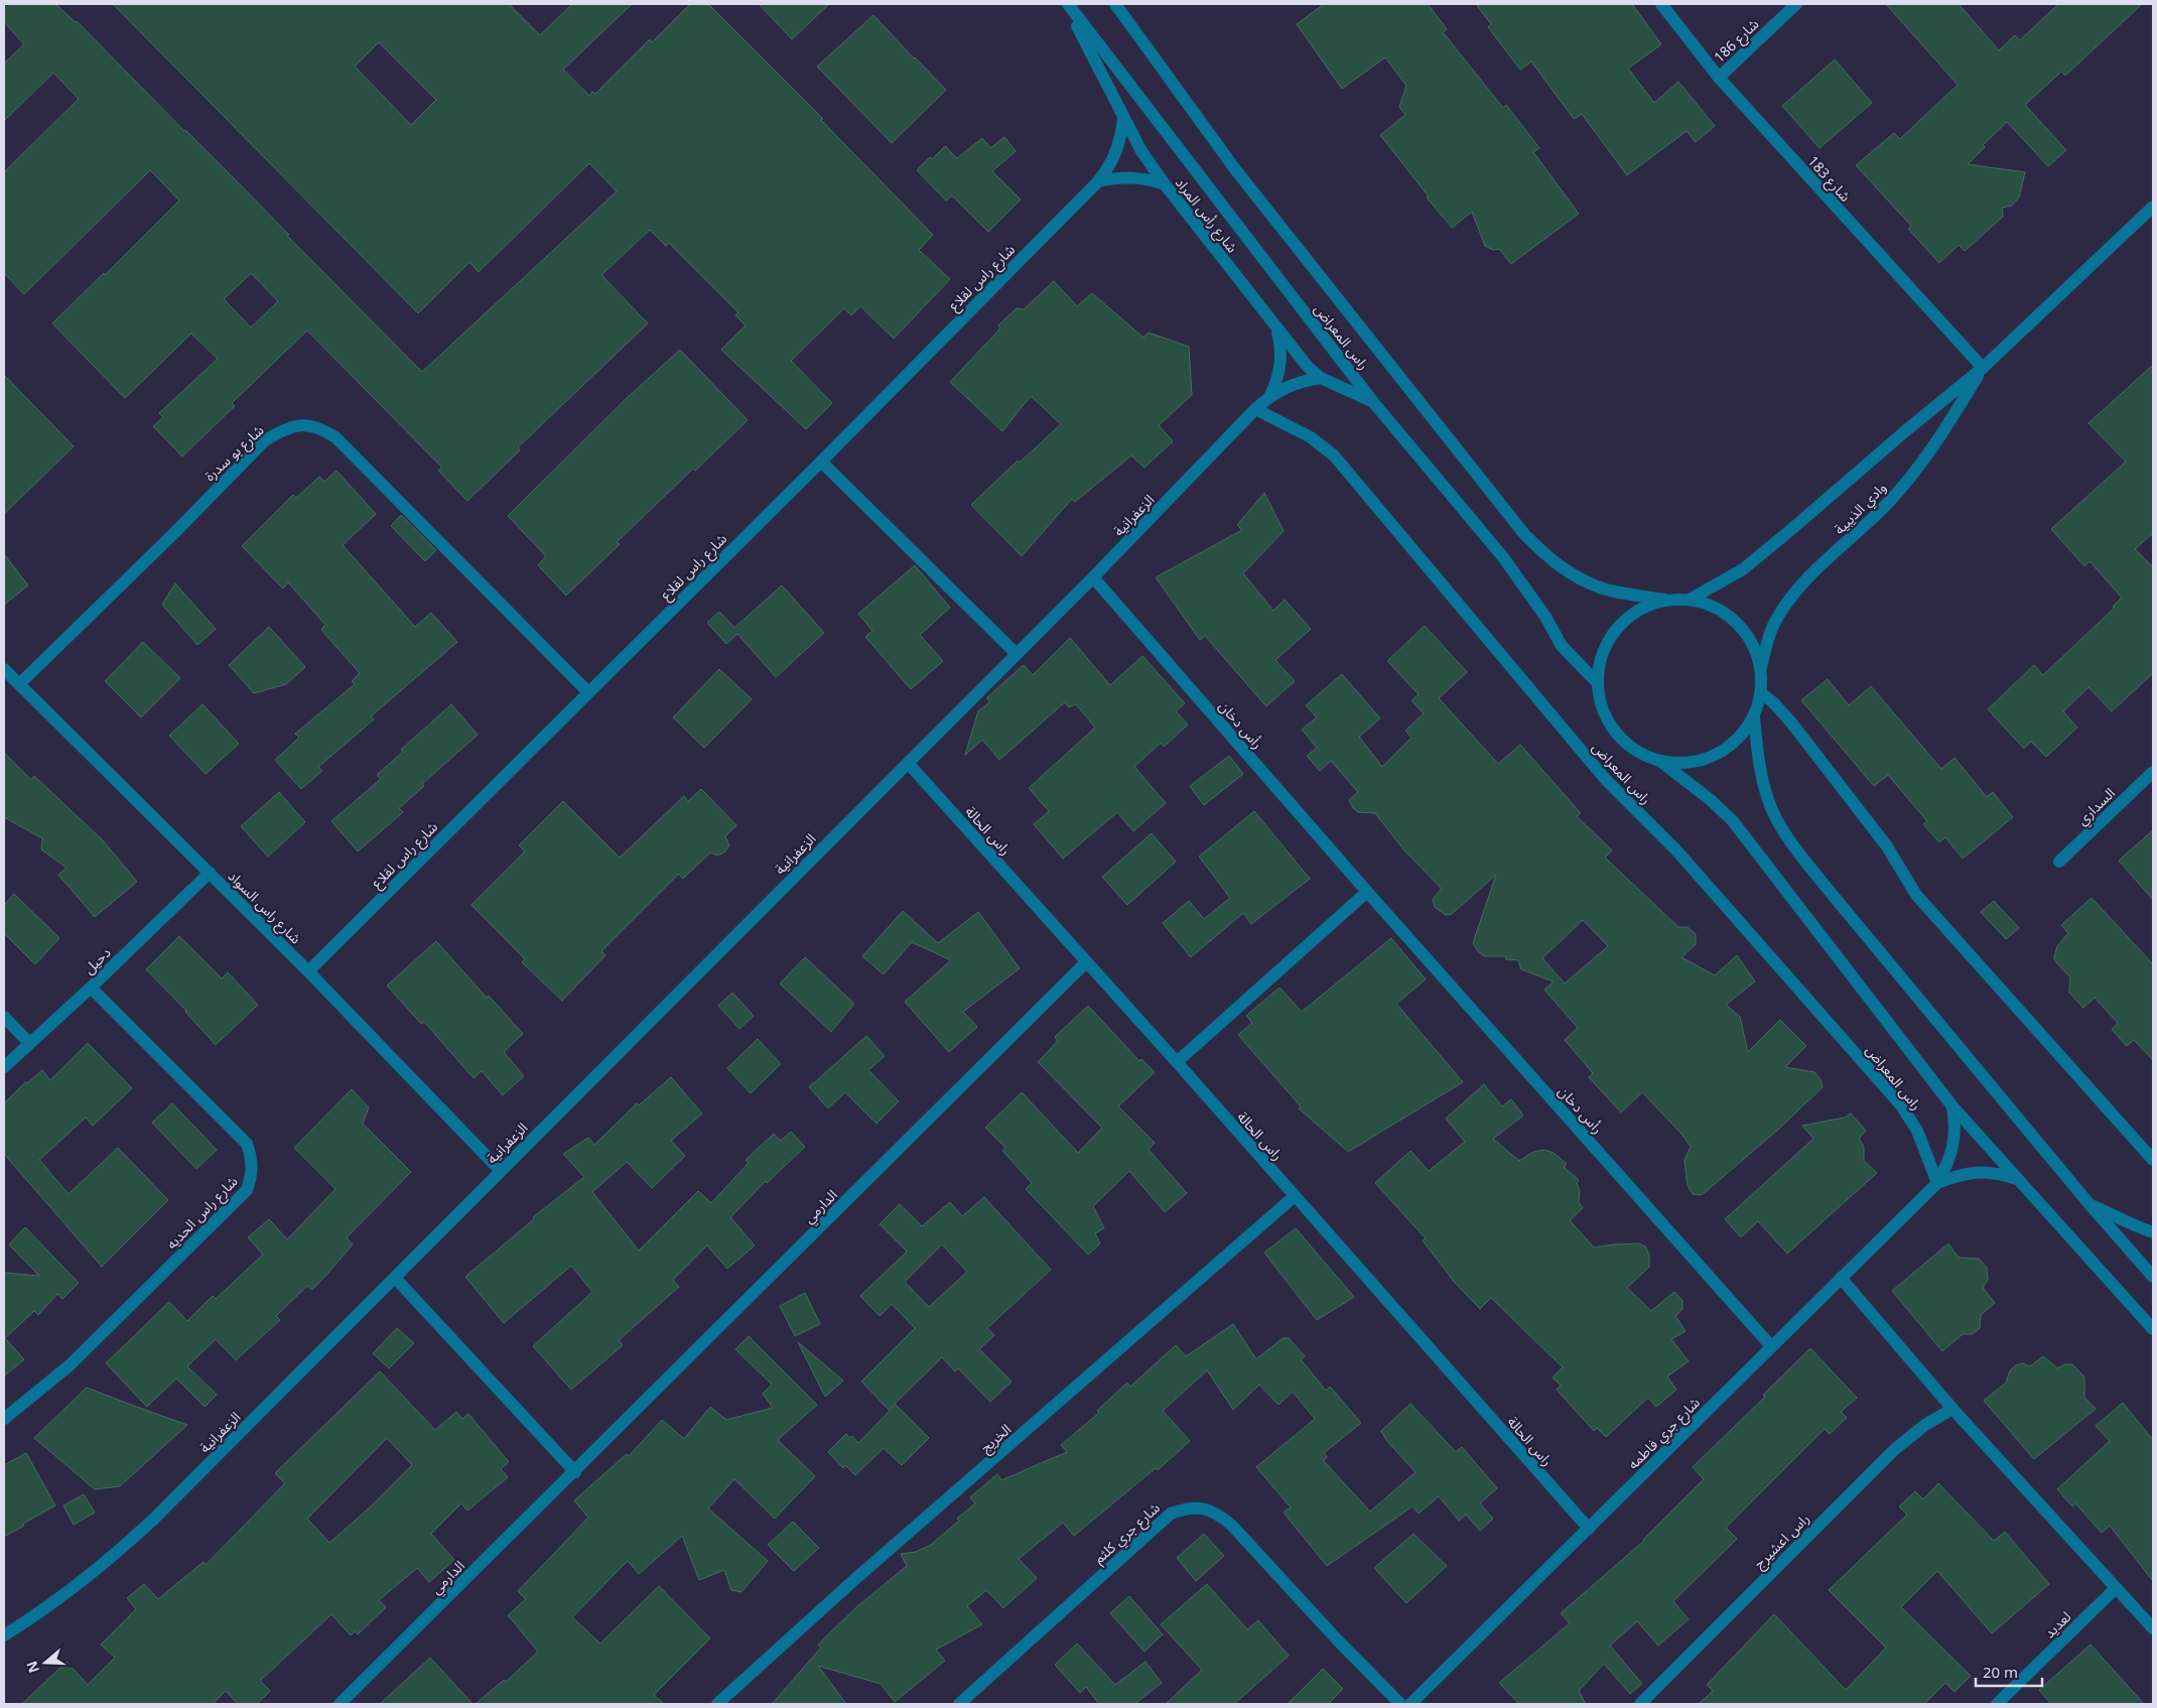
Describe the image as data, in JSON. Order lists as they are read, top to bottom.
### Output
{
  "streets": {
    "street": [
      "شارع 186",
      "شارع 183",
      "شارع رأس المراد",
      "شارع راس لقلاع",
      "راس المعراض",
      "شارع بو سدرة",
      "وادي الذيبية",
      "الزعفرانية",
      "رأس دخان",
      "السداري",
      "راس الحالة",
      "شارع راس السواد",
      "دحيل",
      "الدارمي",
      "شارع راس الحديه",
      "شارع جري فاطمه",
      "الخريج",
      "شارع جري كلثم",
      "راس اعشيرج",
      "لعديد"
    ]
  },
  "crossings": [
    ["شارع 186", "شارع 183"],
    ["شارع 183", "وادي الذيبية"],
    ["شارع رأس المراد", "شارع راس لقلاع"],
    ["شارع رأس المراد", "راس المعراض"],
    ["شارع رأس المراد", "الزعفرانية"],
    ["شارع راس لقلاع", "شارع بو سدرة"],
    ["شارع راس لقلاع", "شارع راس السواد"],
    ["راس المعراض", "وادي الذيبية"],
    ["راس المعراض", "الزعفرانية"],
    ["راس المعراض", "شارع جري فاطمه"],
    ["شارع بو سدرة", "شارع راس السواد"],
    ["الزعفرانية", "رأس دخان"],
    ["الزعفرانية", "راس الحالة"],
    ["الزعفرانية", "شارع راس السواد"],
    ["رأس دخان", "شارع جري فاطمه"],
    ["راس الحالة", "الدارمي"],
    ["راس الحالة", "شارع جري فاطمه"],
    ["راس الحالة", "الخريج"],
    ["شارع راس السواد", "دحيل"],
    ["دحيل", "شارع راس الحديه"]
  ],
  "scale_bar": "20 m",
  "north": "left"
}
